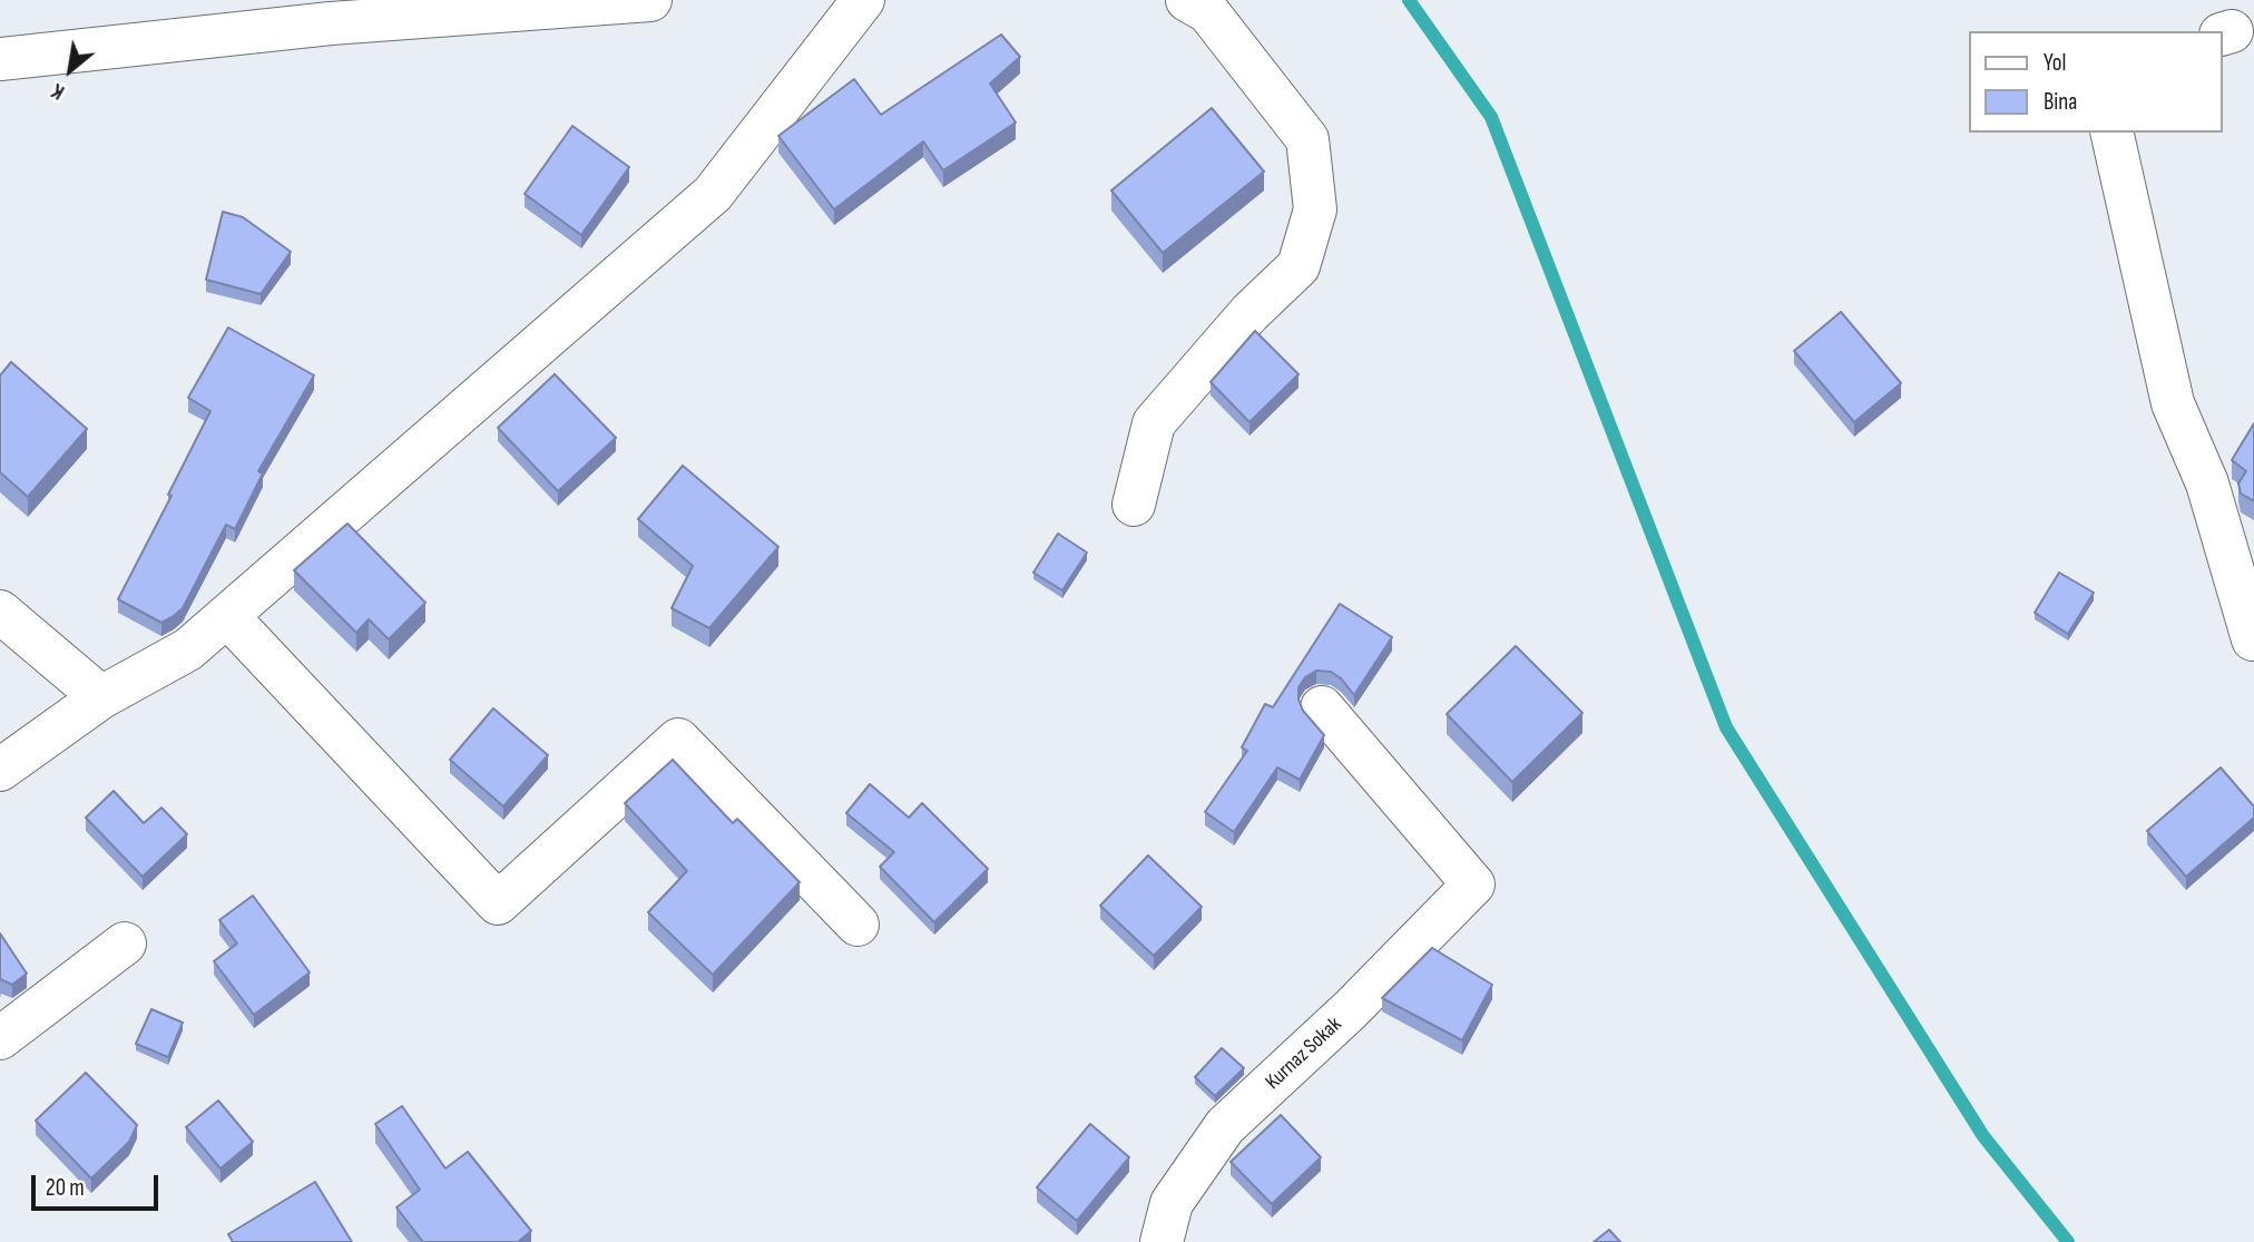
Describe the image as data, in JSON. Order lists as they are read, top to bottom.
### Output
{
  "streets": {
    "street": ["Kurnaz Sokak"]
  },
  "legend": ["Yol", "Bina"],
  "scale_bar": "20 m",
  "north": "bottom left"
}
